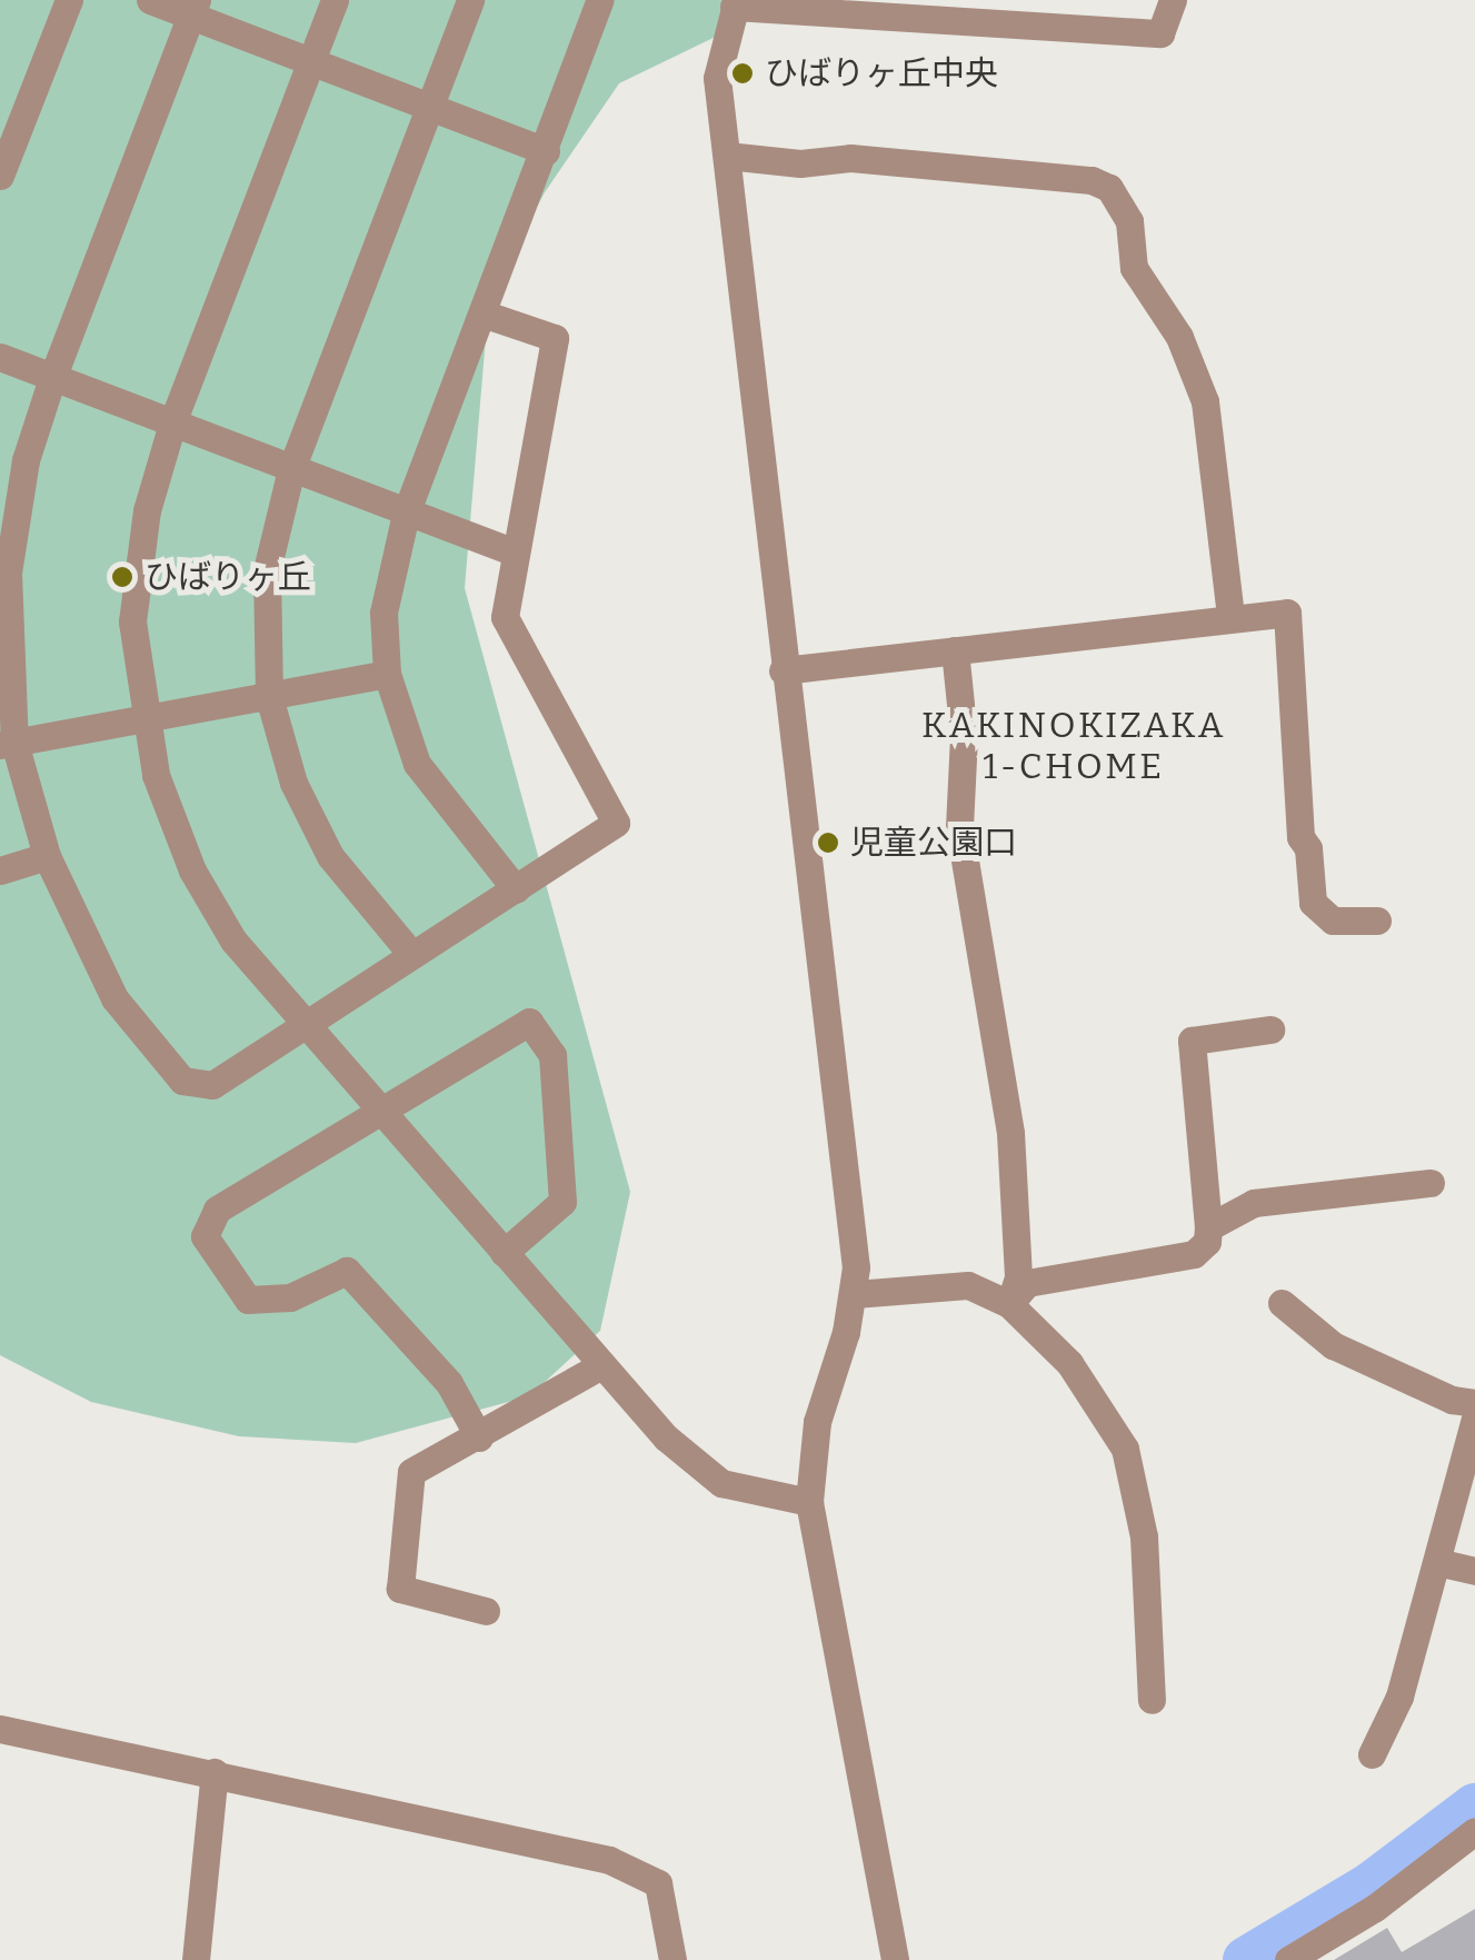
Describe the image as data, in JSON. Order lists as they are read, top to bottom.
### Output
{
  "districts": ["KAKINOKIZAKA 1-CHOME"],
  "places": ["ひばりヶ丘中央", "ひばりヶ丘", "児童公園口"]
}
